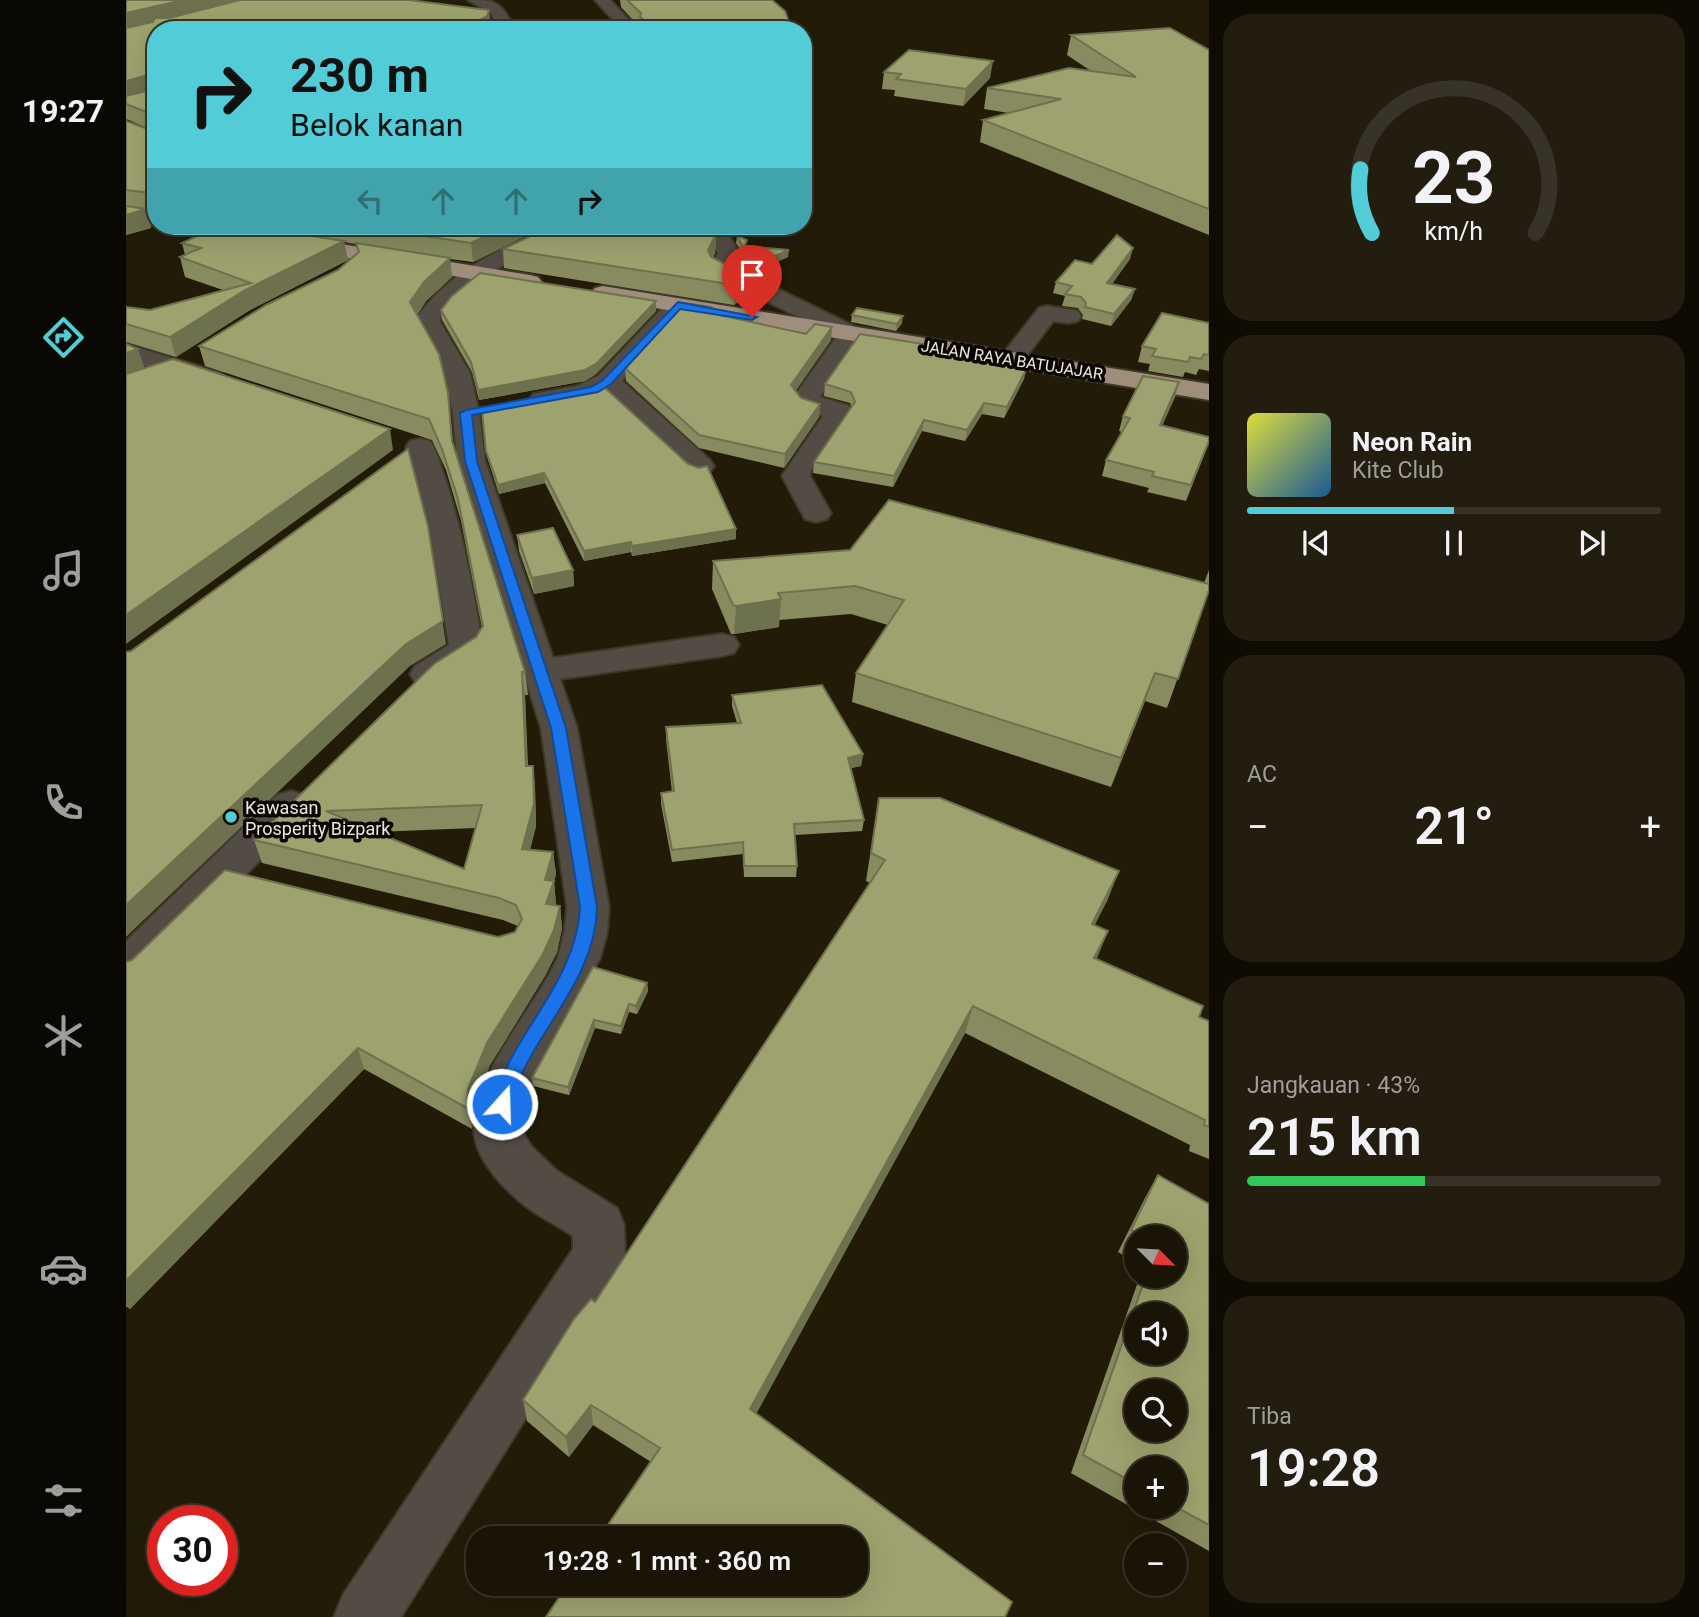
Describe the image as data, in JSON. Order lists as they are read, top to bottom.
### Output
{
  "streets": {
    "highway": ["JALAN RAYA BATUJAJAR"]
  },
  "places": ["Kawasan Prosperity Bizpark"],
  "north": "bottom right",
  "page": {
    "tabs": "19:27",
    "turn": ["230 m", "Belok kanan"],
    "song": ["Neon Rain", "Kite Club"],
    "tile": [
      "AC",
      ["Jangkauan · 43%", "215 km"],
      ["Tiba", "19:28"]
    ],
    "heat": ["−", "21°", "+"],
    "map_buttons": ["+", "−"],
    "limit": "30",
    "trip": "19:28 · 1 mnt · 360 m",
    "gauge": ["23", "km/h"]
  }
}
